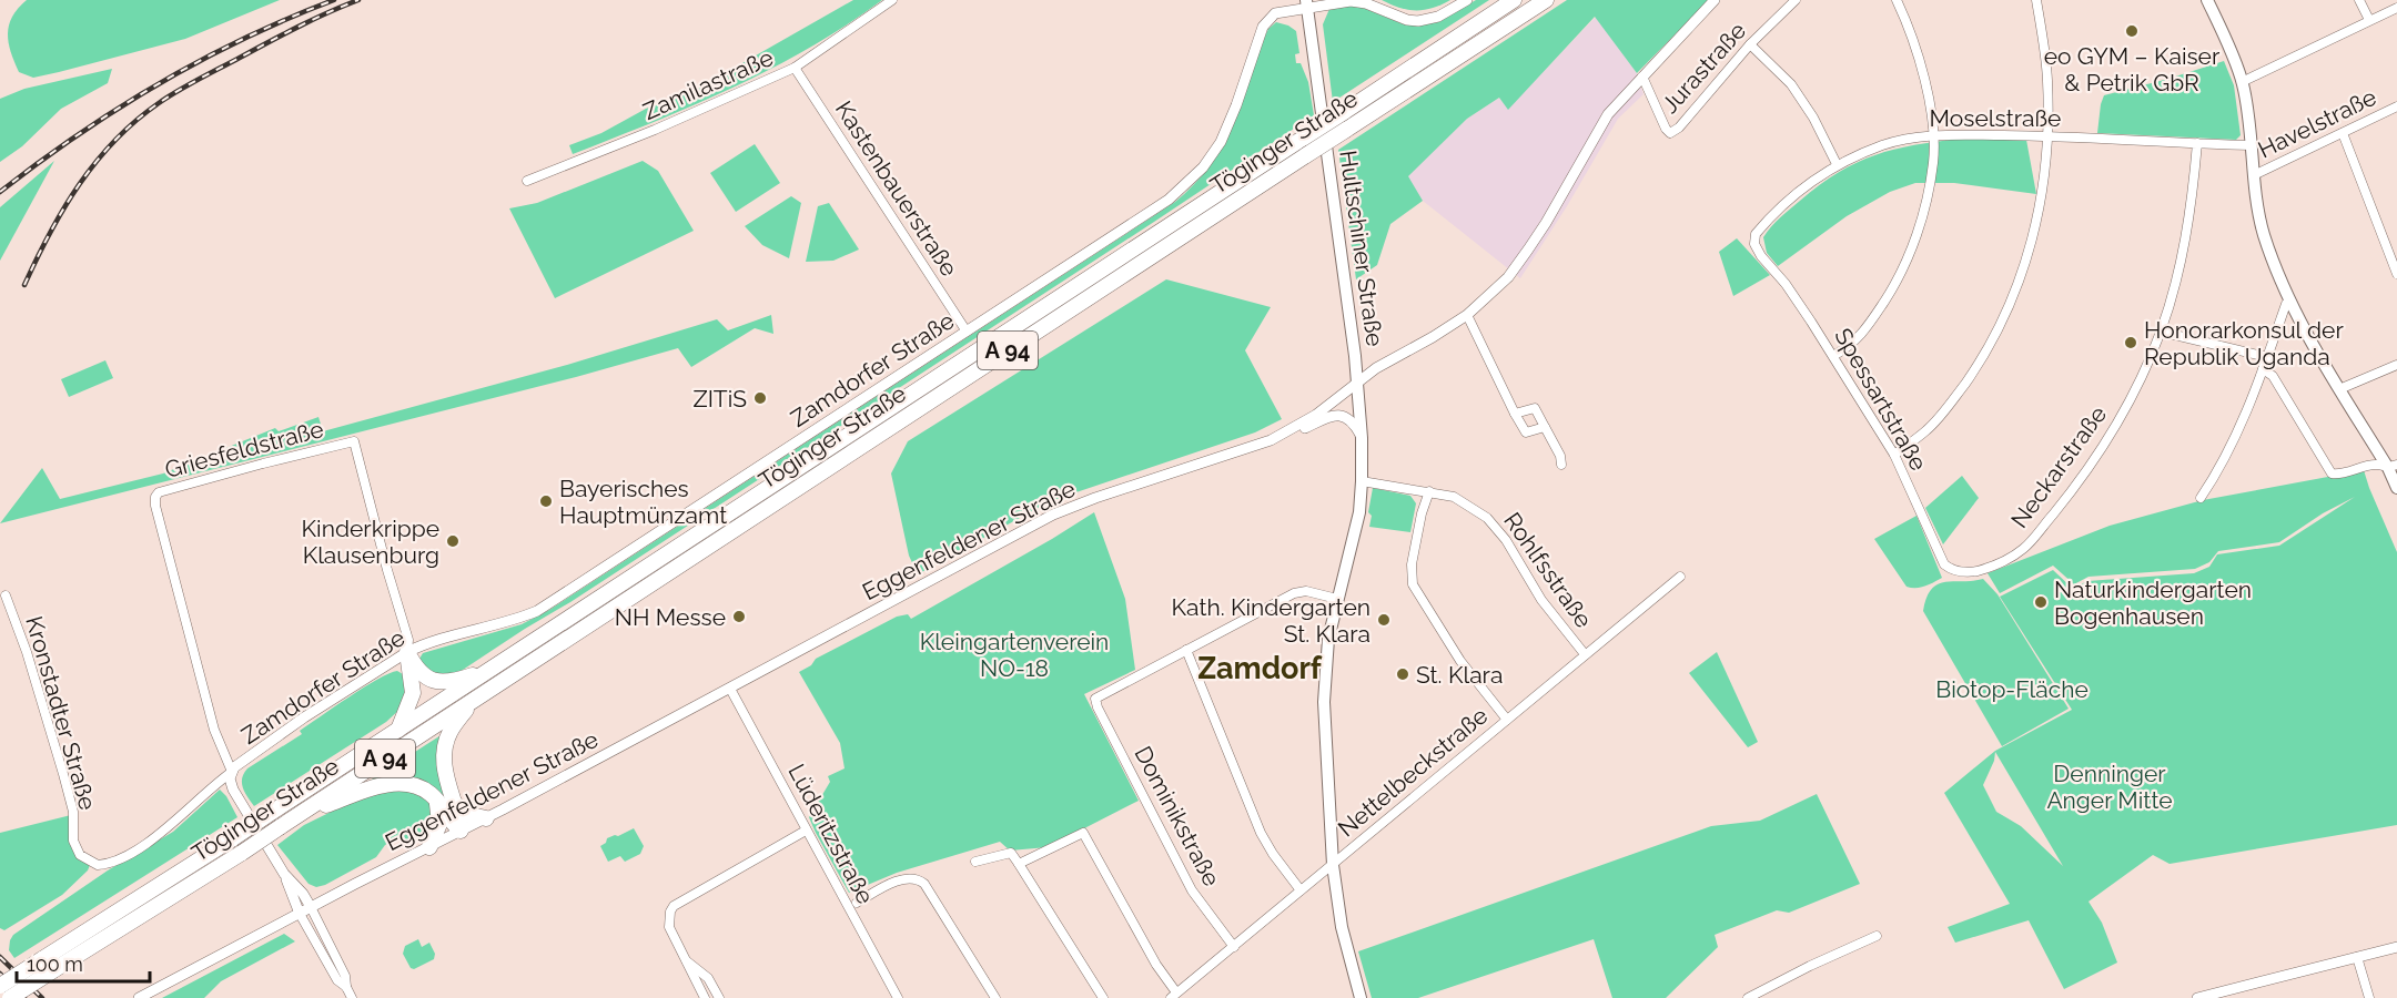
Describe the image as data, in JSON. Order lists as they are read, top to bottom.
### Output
{
  "streets": {
    "highway": ["Töginger Straße", "A 94"],
    "main road": ["Hultschiner Straße"],
    "street": [
      "Jurastraße",
      "Zamilastraße",
      "Moselstraße",
      "Havelstraße",
      "Kastenbauerstraße",
      "Zamdorfer Straße",
      "Spessartstraße",
      "Griesfeldstraße",
      "Neckarstraße",
      "Eggenfeldener Straße",
      "Rohlfsstraße",
      "Kronstadter Straße",
      "Nettelbeckstraße",
      "Dominikstraße",
      "Lüderitzstraße"
    ]
  },
  "crossings": [
    ["Jurastraße", "Eggenfeldener Straße"],
    ["Zamilastraße", "Kastenbauerstraße"],
    ["Moselstraße", "Spessartstraße"],
    ["Moselstraße", "Neckarstraße"],
    ["Kastenbauerstraße", "Zamdorfer Straße"],
    ["Hultschiner Straße", "Zamdorfer Straße"],
    ["Hultschiner Straße", "Eggenfeldener Straße"],
    ["Hultschiner Straße", "Rohlfsstraße"],
    ["Hultschiner Straße", "Nettelbeckstraße"],
    ["Zamdorfer Straße", "Griesfeldstraße"],
    ["Zamdorfer Straße", "Kronstadter Straße"],
    ["Spessartstraße", "Neckarstraße"],
    ["Griesfeldstraße", "Kronstadter Straße"],
    ["Eggenfeldener Straße", "Lüderitzstraße"],
    ["Rohlfsstraße", "Nettelbeckstraße"],
    ["Nettelbeckstraße", "Dominikstraße"]
  ],
  "districts": ["Zamdorf"],
  "parks": ["Kleingartenverein NO-18", "Biotop-Fläche", "Denninger Anger Mitte"],
  "places": [
    "eo GYM – Kaiser & Petrik GbR",
    "Honorarkonsul der Republik Uganda",
    "ZITiS",
    "Bayerisches Hauptmünzamt",
    "Kinderkrippe Klausenburg",
    "Naturkindergarten Bogenhausen",
    "NH Messe",
    "Kath. Kindergarten St. Klara",
    "St. Klara"
  ],
  "scale_bar": "100 m"
}
